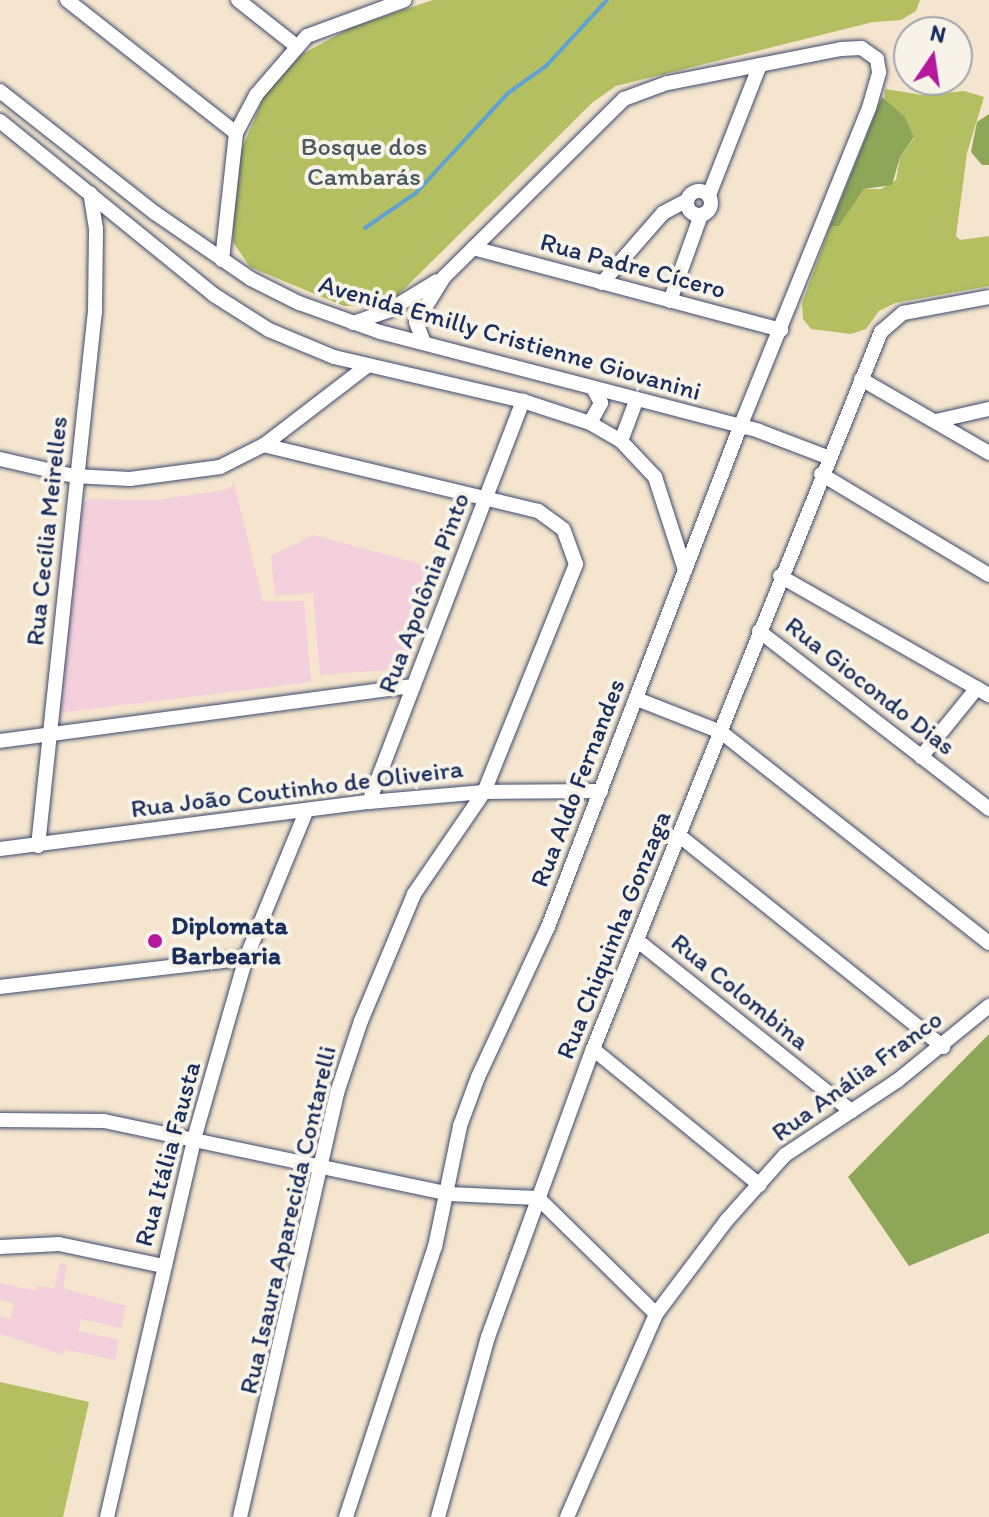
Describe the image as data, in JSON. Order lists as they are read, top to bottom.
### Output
{
  "streets": {
    "street": [
      "Rua Padre Cícero",
      "Avenida Emilly Cristienne Giovanini",
      "Rua Cecília Meirelles",
      "Rua Apolônia Pinto",
      "Rua Giocondo Dias",
      "Rua Aldo Fernandes",
      "Rua João Coutinho de Oliveira",
      "Rua Chiquinha Gonzaga",
      "Rua Colombina",
      "Rua Anália Franco",
      "Rua Itália Fausta",
      "Rua Isaura Aparecida Contarelli"
    ]
  },
  "crossings": [
    ["Rua Padre Cícero", "Rua Aldo Fernandes"],
    ["Avenida Emilly Cristienne Giovanini", "Rua Aldo Fernandes"],
    ["Avenida Emilly Cristienne Giovanini", "Rua Chiquinha Gonzaga"],
    ["Rua Cecília Meirelles", "Rua João Coutinho de Oliveira"],
    ["Rua Apolônia Pinto", "Rua João Coutinho de Oliveira"],
    ["Rua Apolônia Pinto", "Rua Isaura Aparecida Contarelli"],
    ["Rua Giocondo Dias", "Rua Chiquinha Gonzaga"],
    ["Rua Aldo Fernandes", "Rua João Coutinho de Oliveira"],
    ["Rua João Coutinho de Oliveira", "Rua Itália Fausta"],
    ["Rua João Coutinho de Oliveira", "Rua Isaura Aparecida Contarelli"],
    ["Rua Chiquinha Gonzaga", "Rua Colombina"],
    ["Rua Colombina", "Rua Anália Franco"]
  ],
  "parks": ["Bosque dos Cambarás"],
  "places": ["Diplomata Barbearia"],
  "north": "top"
}
